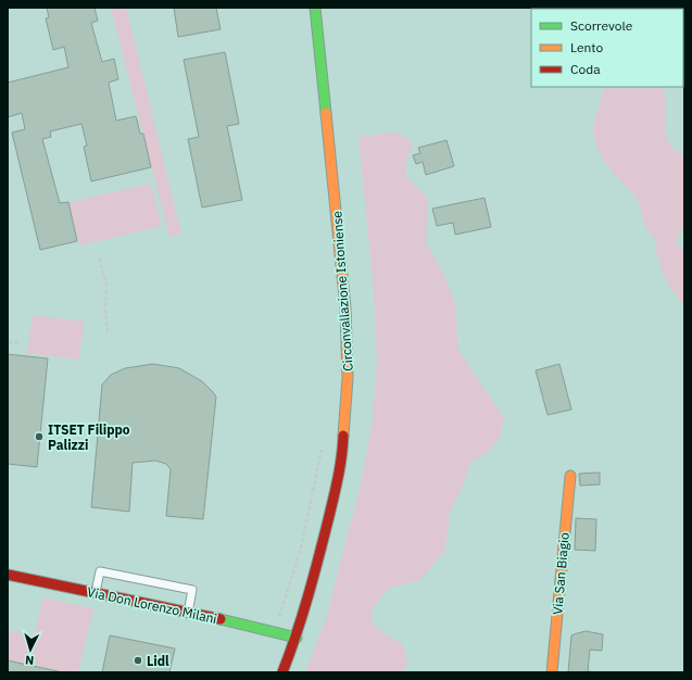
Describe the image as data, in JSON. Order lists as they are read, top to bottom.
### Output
{
  "streets": {
    "main road": ["Circonvallazione Istoniense", "Via San Biagio", "Via Don Lorenzo Milani"]
  },
  "crossings": [
    ["Circonvallazione Istoniense", "Via Don Lorenzo Milani"]
  ],
  "places": ["ITSET Filippo Palizzi", "Lidl"],
  "legend": ["Scorrevole", "Lento", "Coda"],
  "north": "bottom"
}
